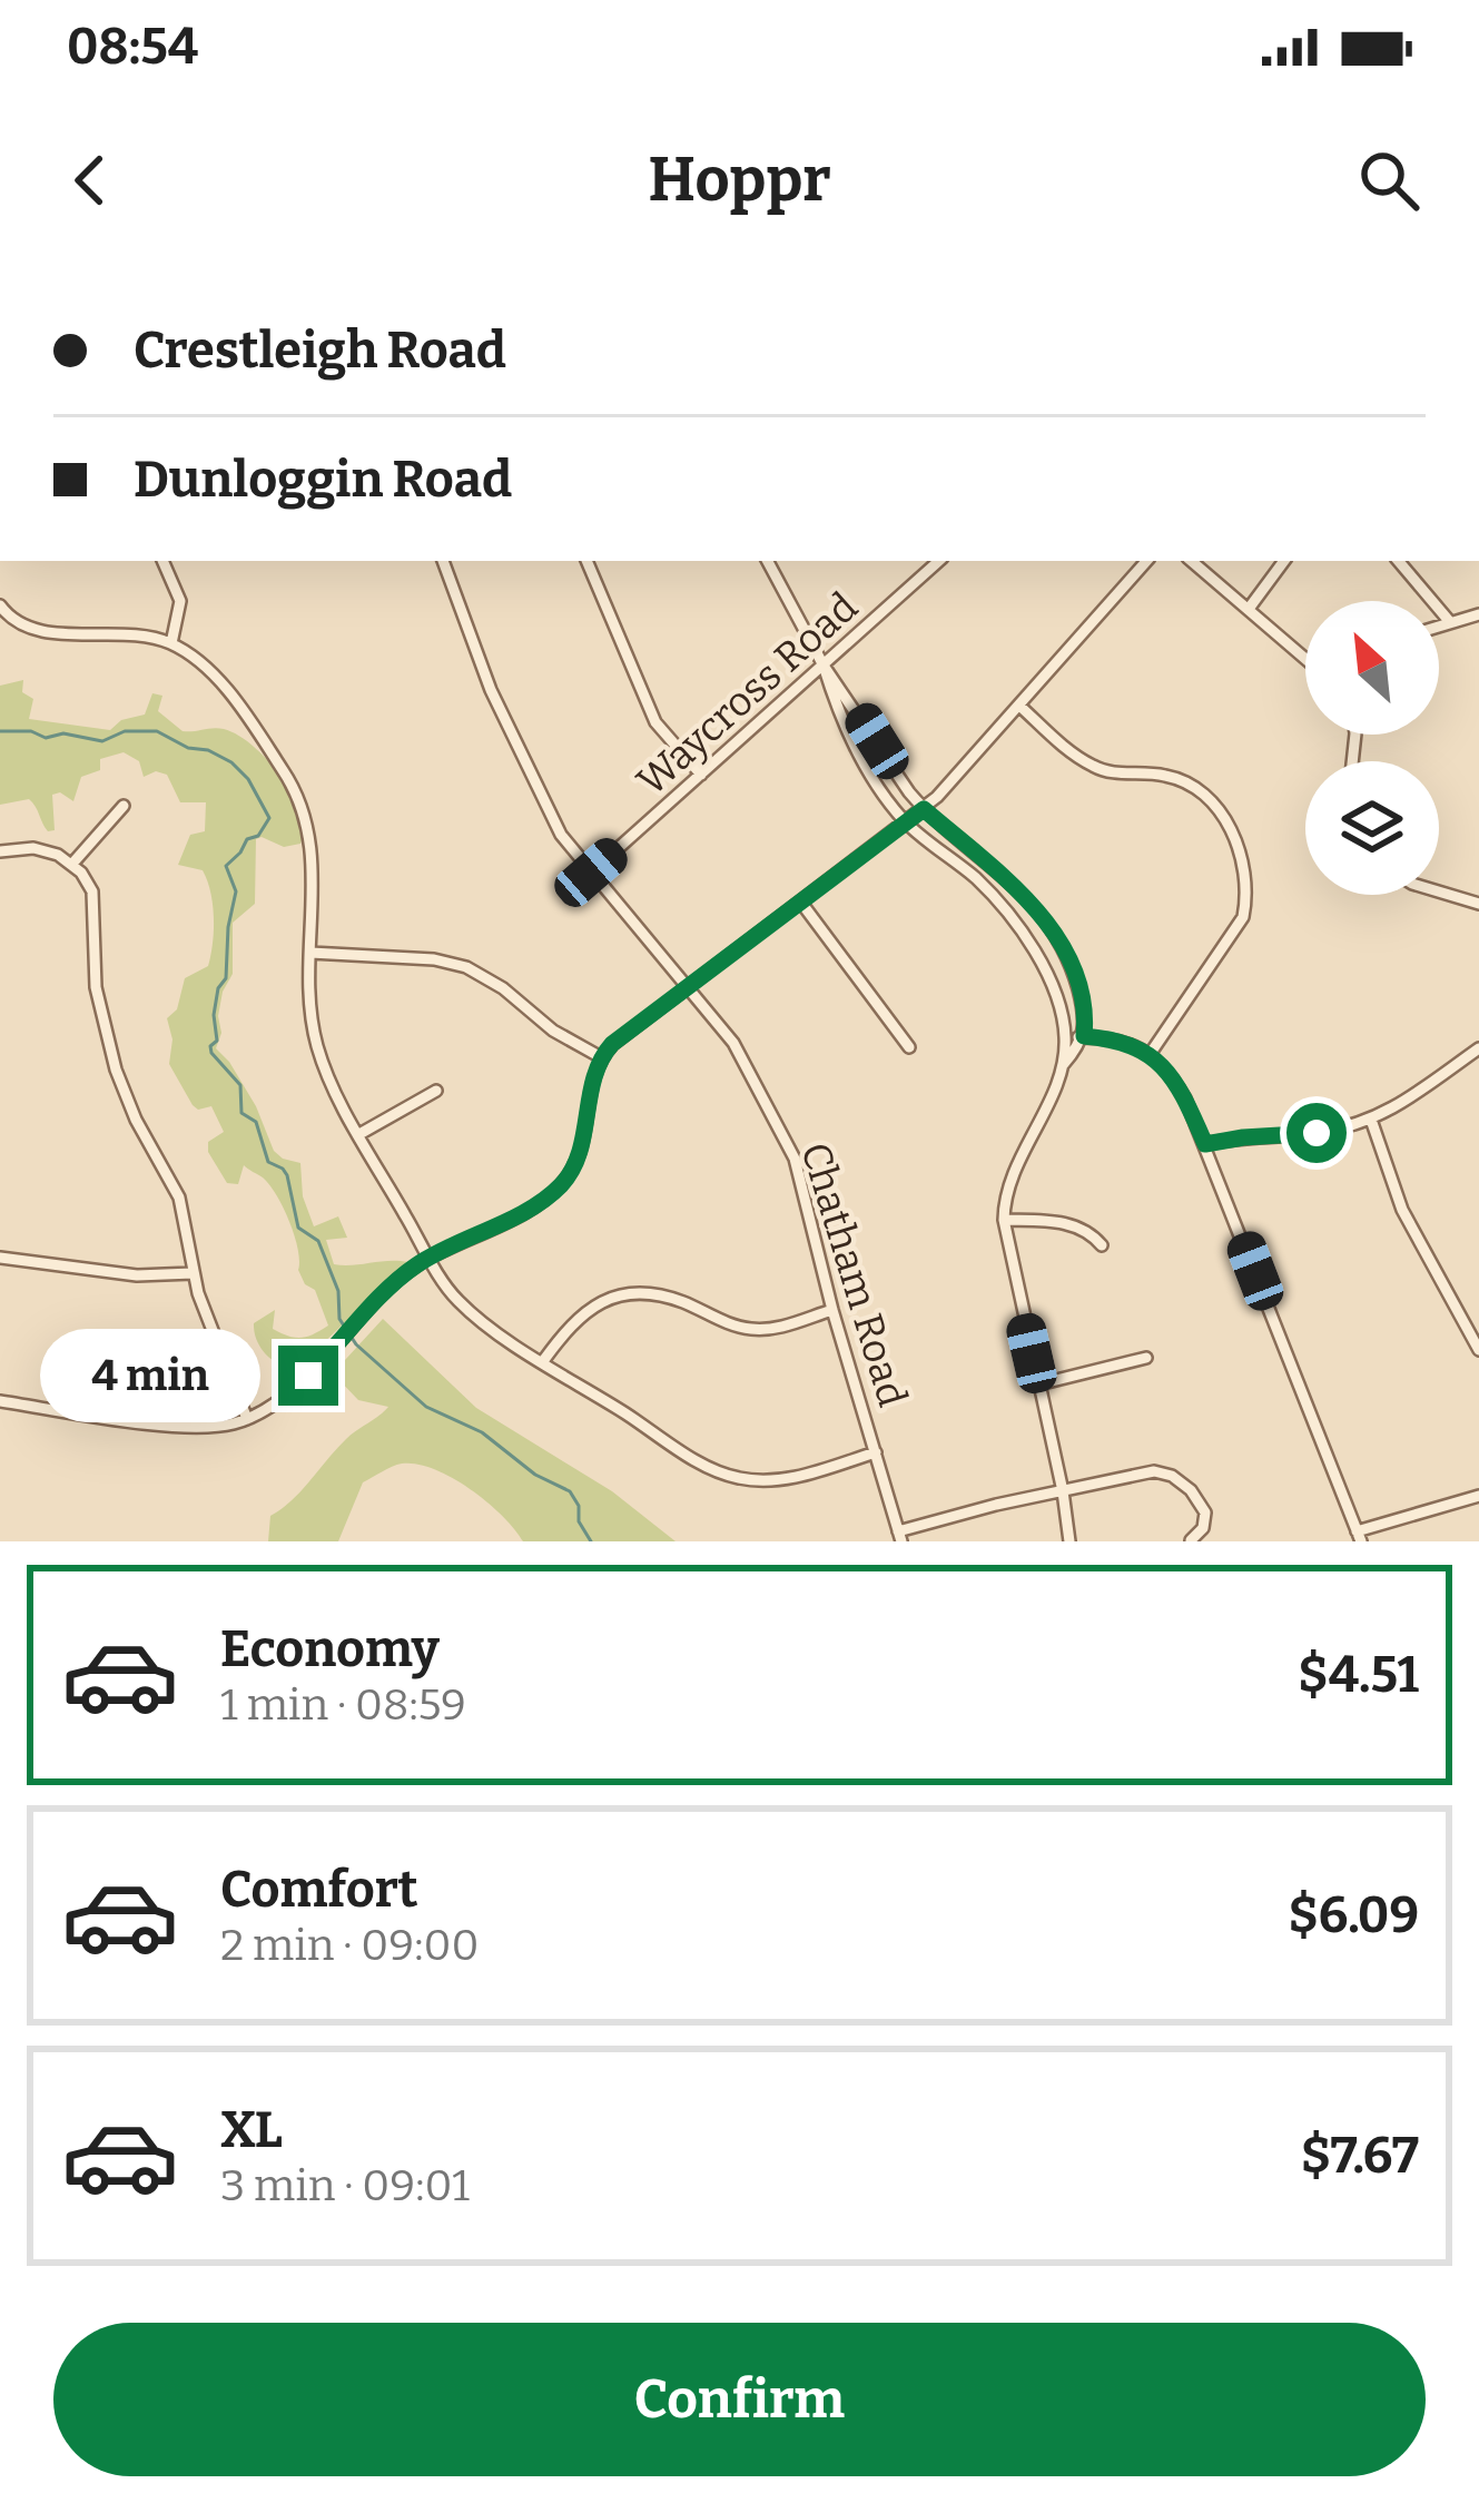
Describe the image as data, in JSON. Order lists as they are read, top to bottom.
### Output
{
  "streets": {
    "street": ["Waycross Road", "Chatham Road"]
  },
  "crossings": [
    ["Waycross Road", "Chatham Road"]
  ],
  "north": "top left",
  "page": {
    "status": "08:54",
    "header": "Hoppr",
    "banner": ["Crestleigh Road", "Dunloggin Road"],
    "bubble": "4 min",
    "list": [
      {
        "name": "Economy",
        "note": "1 min · 08:59",
        "value": "$4.51"
      },
      {
        "name": "Comfort",
        "note": "2 min · 09:00",
        "value": "$6.09"
      },
      {
        "name": "XL",
        "note": "3 min · 09:01",
        "value": "$7.67"
      }
    ],
    "buttons": "Confirm"
  }
}
